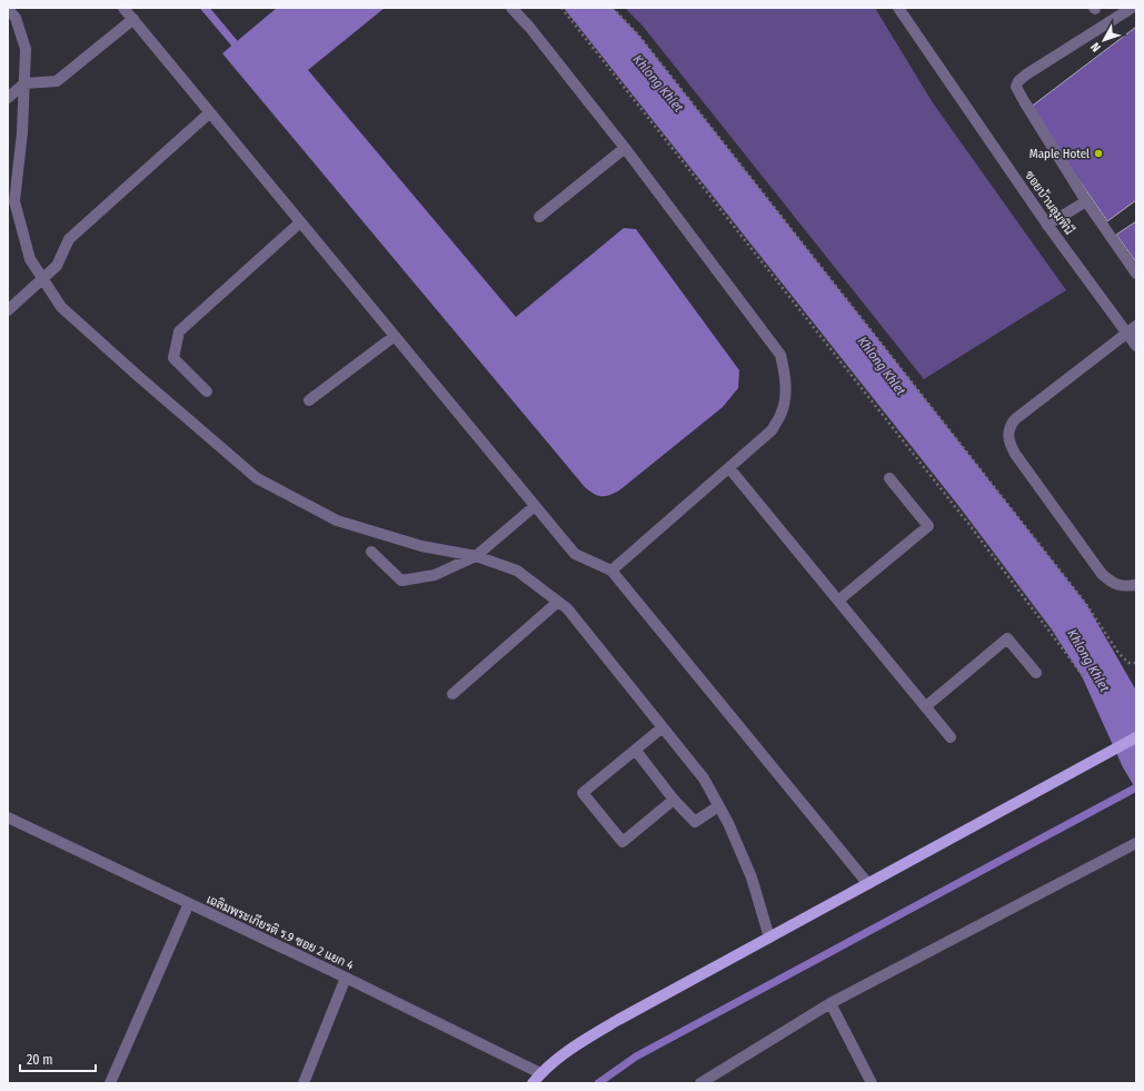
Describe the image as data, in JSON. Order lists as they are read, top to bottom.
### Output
{
  "streets": {
    "street": ["ซอยบ้านลุมพินี", "เฉลิมพระเกียรติ ร.9 ซอย 2 แยก 4"]
  },
  "water": ["Khlong Khlet"],
  "places": ["Maple Hotel"],
  "scale_bar": "20 m",
  "north": "bottom left"
}
